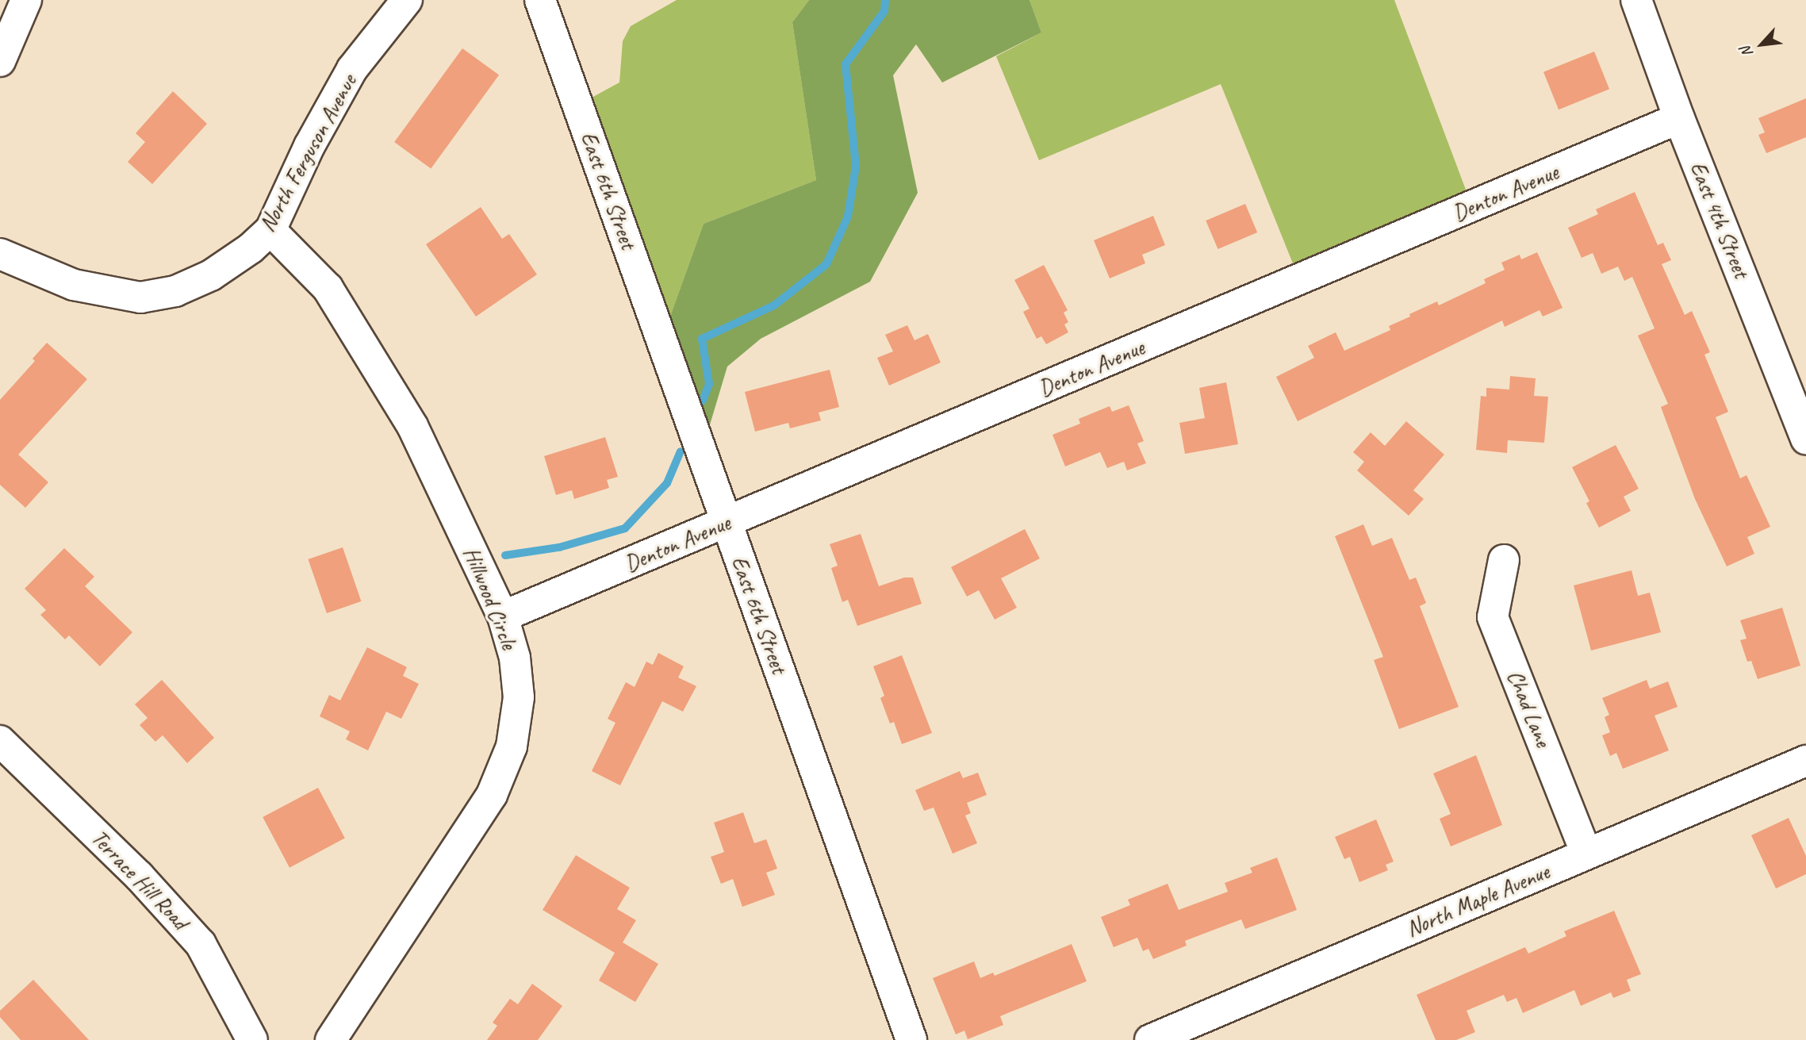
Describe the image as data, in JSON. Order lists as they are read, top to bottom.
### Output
{
  "streets": {
    "street": [
      "North Ferguson Avenue",
      "East 6th Street",
      "Denton Avenue",
      "East 4th Street",
      "Hillwood Circle",
      "Chad Lane",
      "Terrace Hill Road",
      "North Maple Avenue"
    ]
  },
  "crossings": [
    ["North Ferguson Avenue", "Hillwood Circle"],
    ["East 6th Street", "Denton Avenue"],
    ["Denton Avenue", "East 4th Street"],
    ["Denton Avenue", "Hillwood Circle"],
    ["Chad Lane", "North Maple Avenue"]
  ],
  "north": "bottom left"
}
